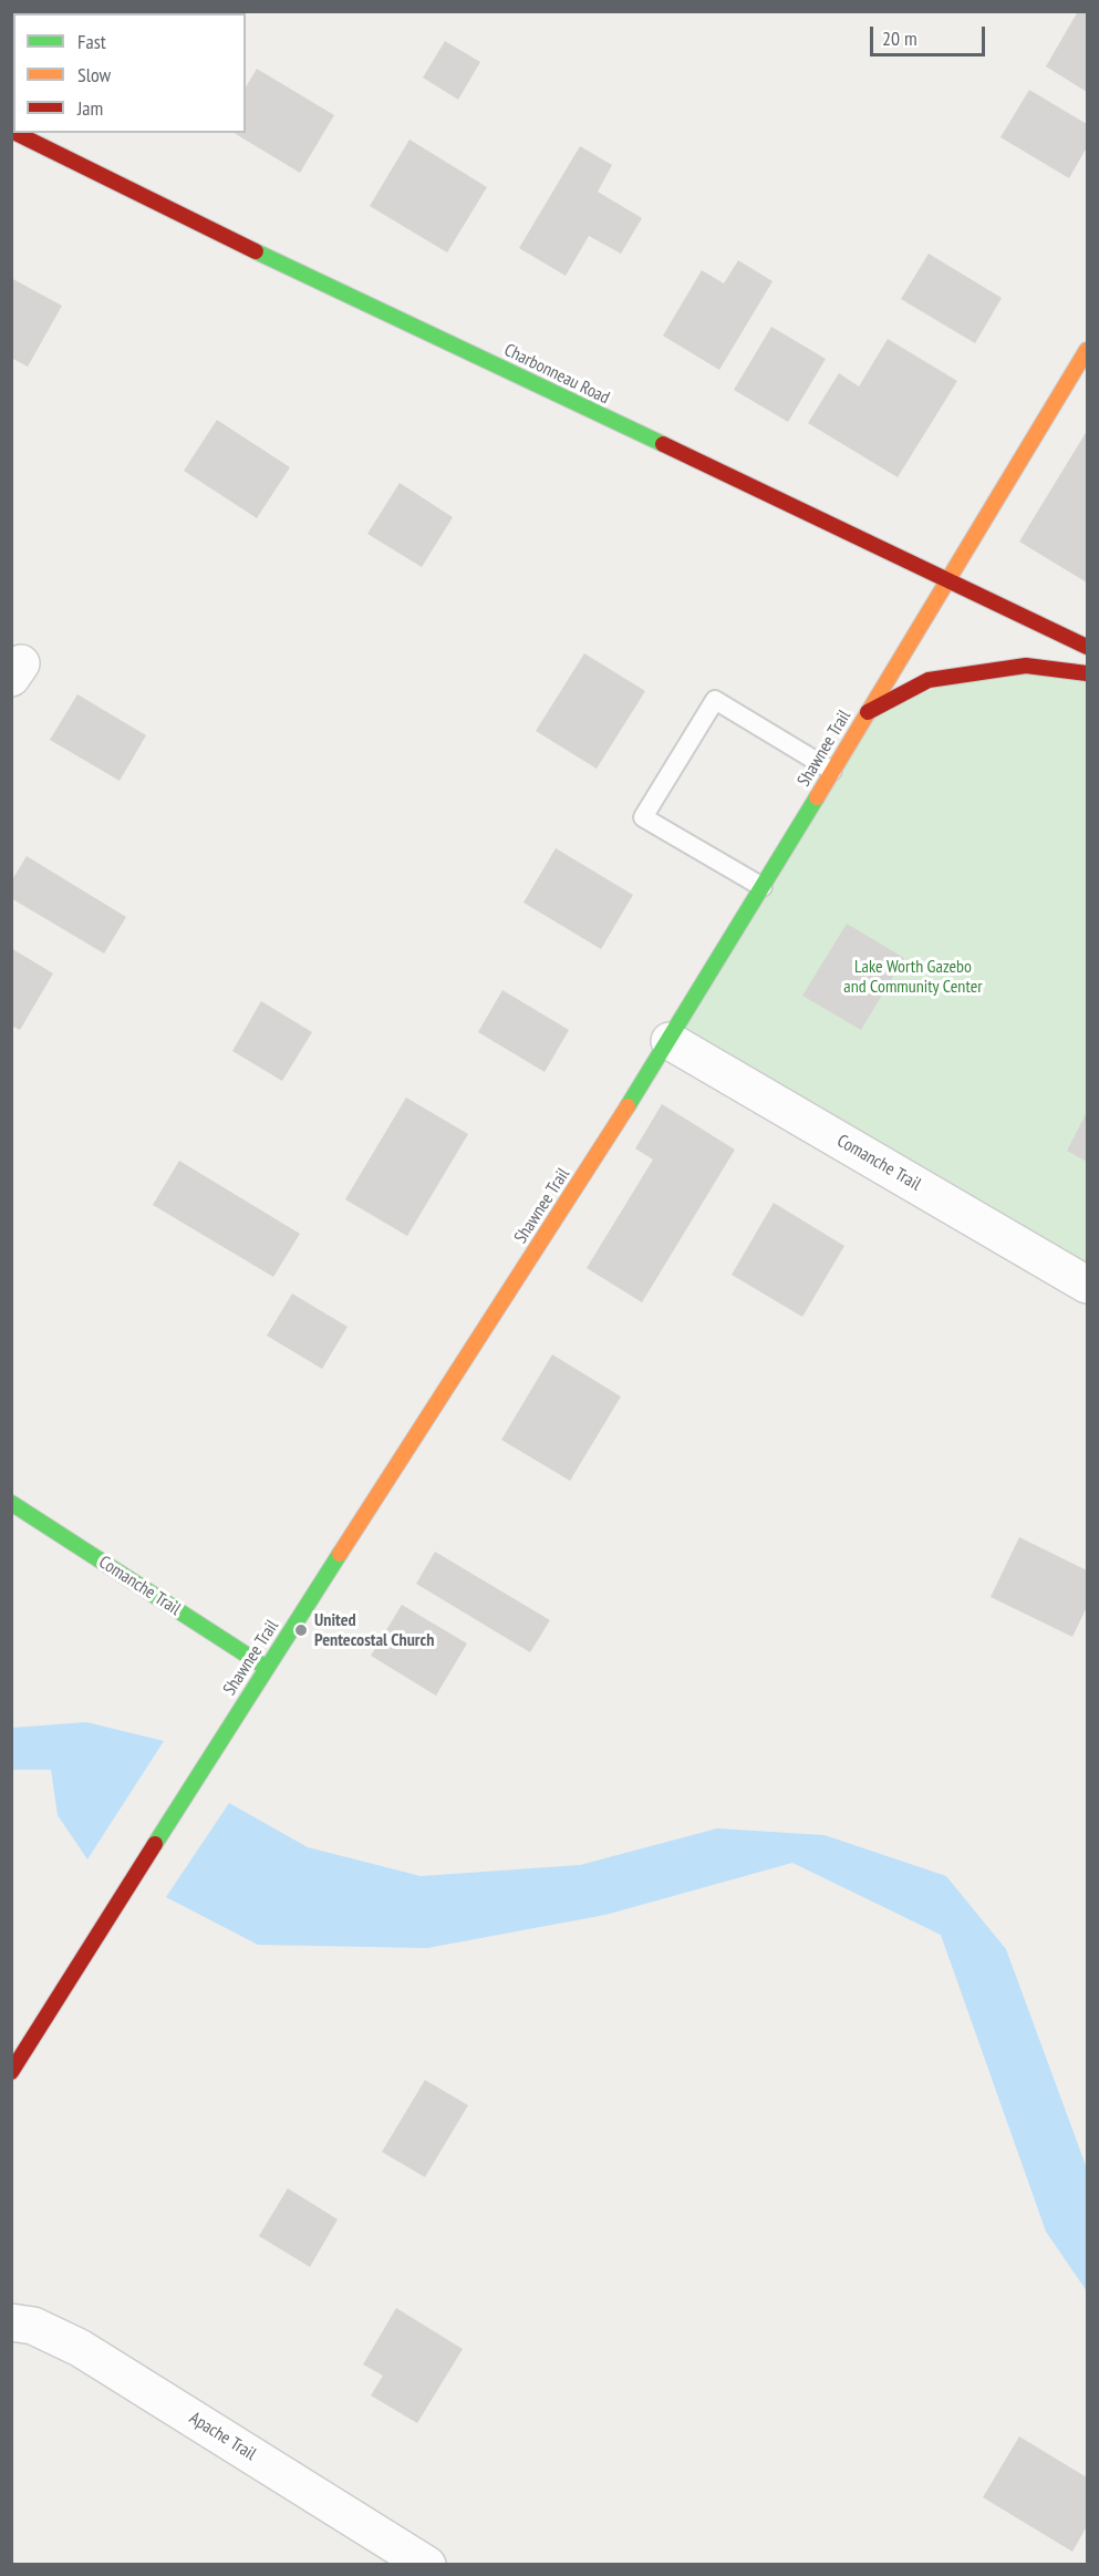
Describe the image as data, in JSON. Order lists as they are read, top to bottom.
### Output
{
  "streets": {
    "street": [
      "Charbonneau Road",
      "Shawnee Trail",
      "Comanche Trail",
      "Apache Trail"
    ]
  },
  "crossings": [
    ["Charbonneau Road", "Shawnee Trail"],
    ["Shawnee Trail", "Comanche Trail"]
  ],
  "parks": ["Lake Worth Gazebo and Community Center"],
  "places": ["United Pentecostal Church"],
  "legend": ["Fast", "Slow", "Jam"],
  "scale_bar": "20 m"
}
